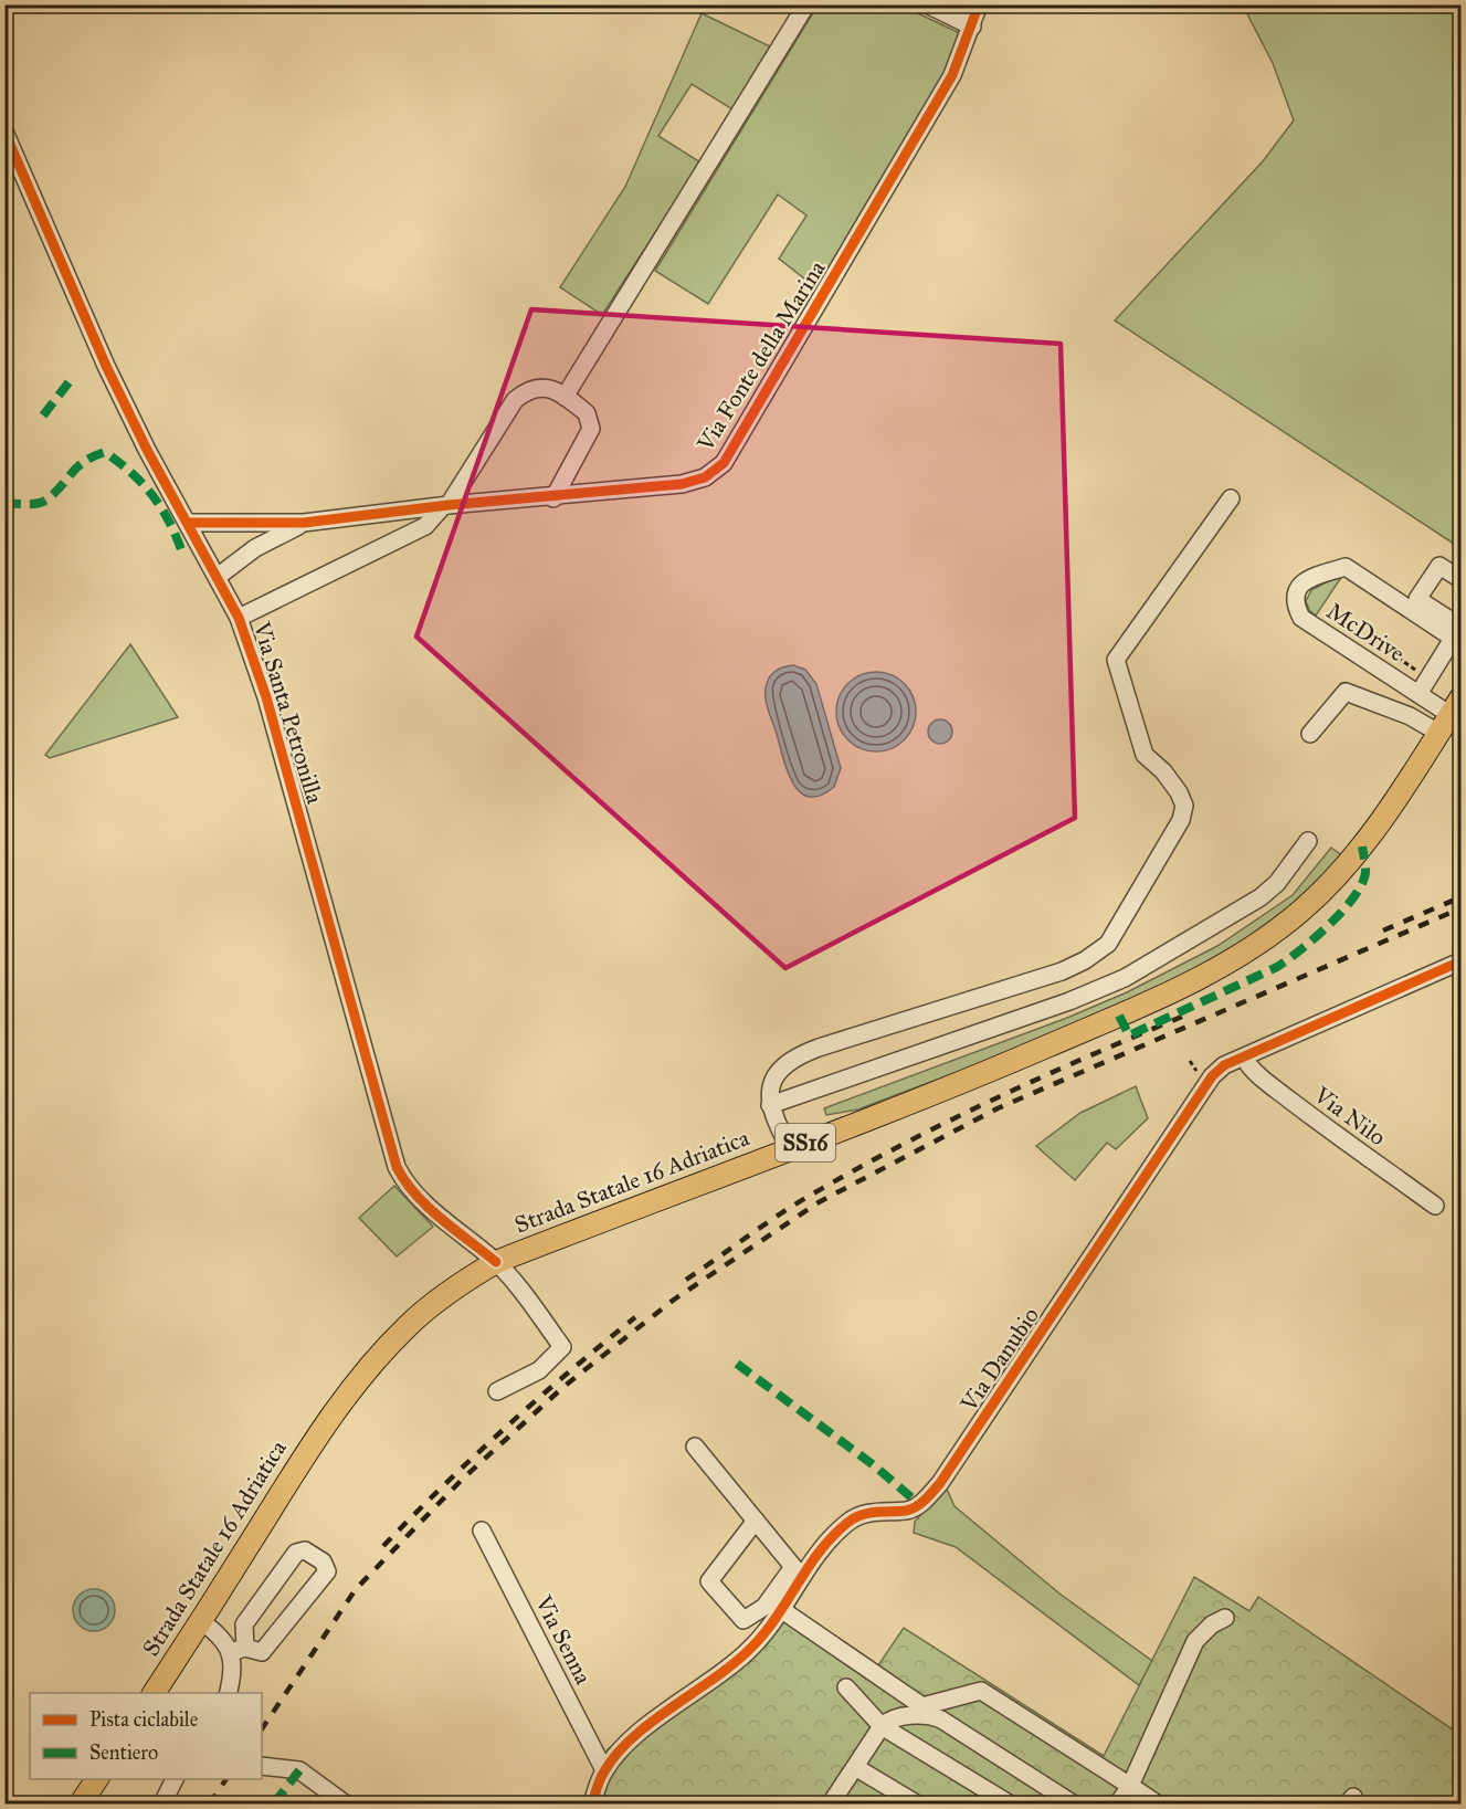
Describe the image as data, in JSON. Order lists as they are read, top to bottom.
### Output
{
  "streets": {
    "main road": ["SS16", "Strada Statale 16 Adriatica"],
    "street": [
      "Via Fonte della Marina",
      "McDrive",
      "Via Santa Petronilla",
      "Via Nilo",
      "Via Danubio",
      "Via Senna"
    ]
  },
  "crossings": [
    ["Via Fonte della Marina", "Via Santa Petronilla"],
    ["McDrive", "Strada Statale 16 Adriatica"],
    ["Via Santa Petronilla", "Strada Statale 16 Adriatica"],
    ["Via Nilo", "Via Danubio"],
    ["Via Danubio", "Via Senna"]
  ],
  "legend": ["Pista ciclabile", "Sentiero"]
}
